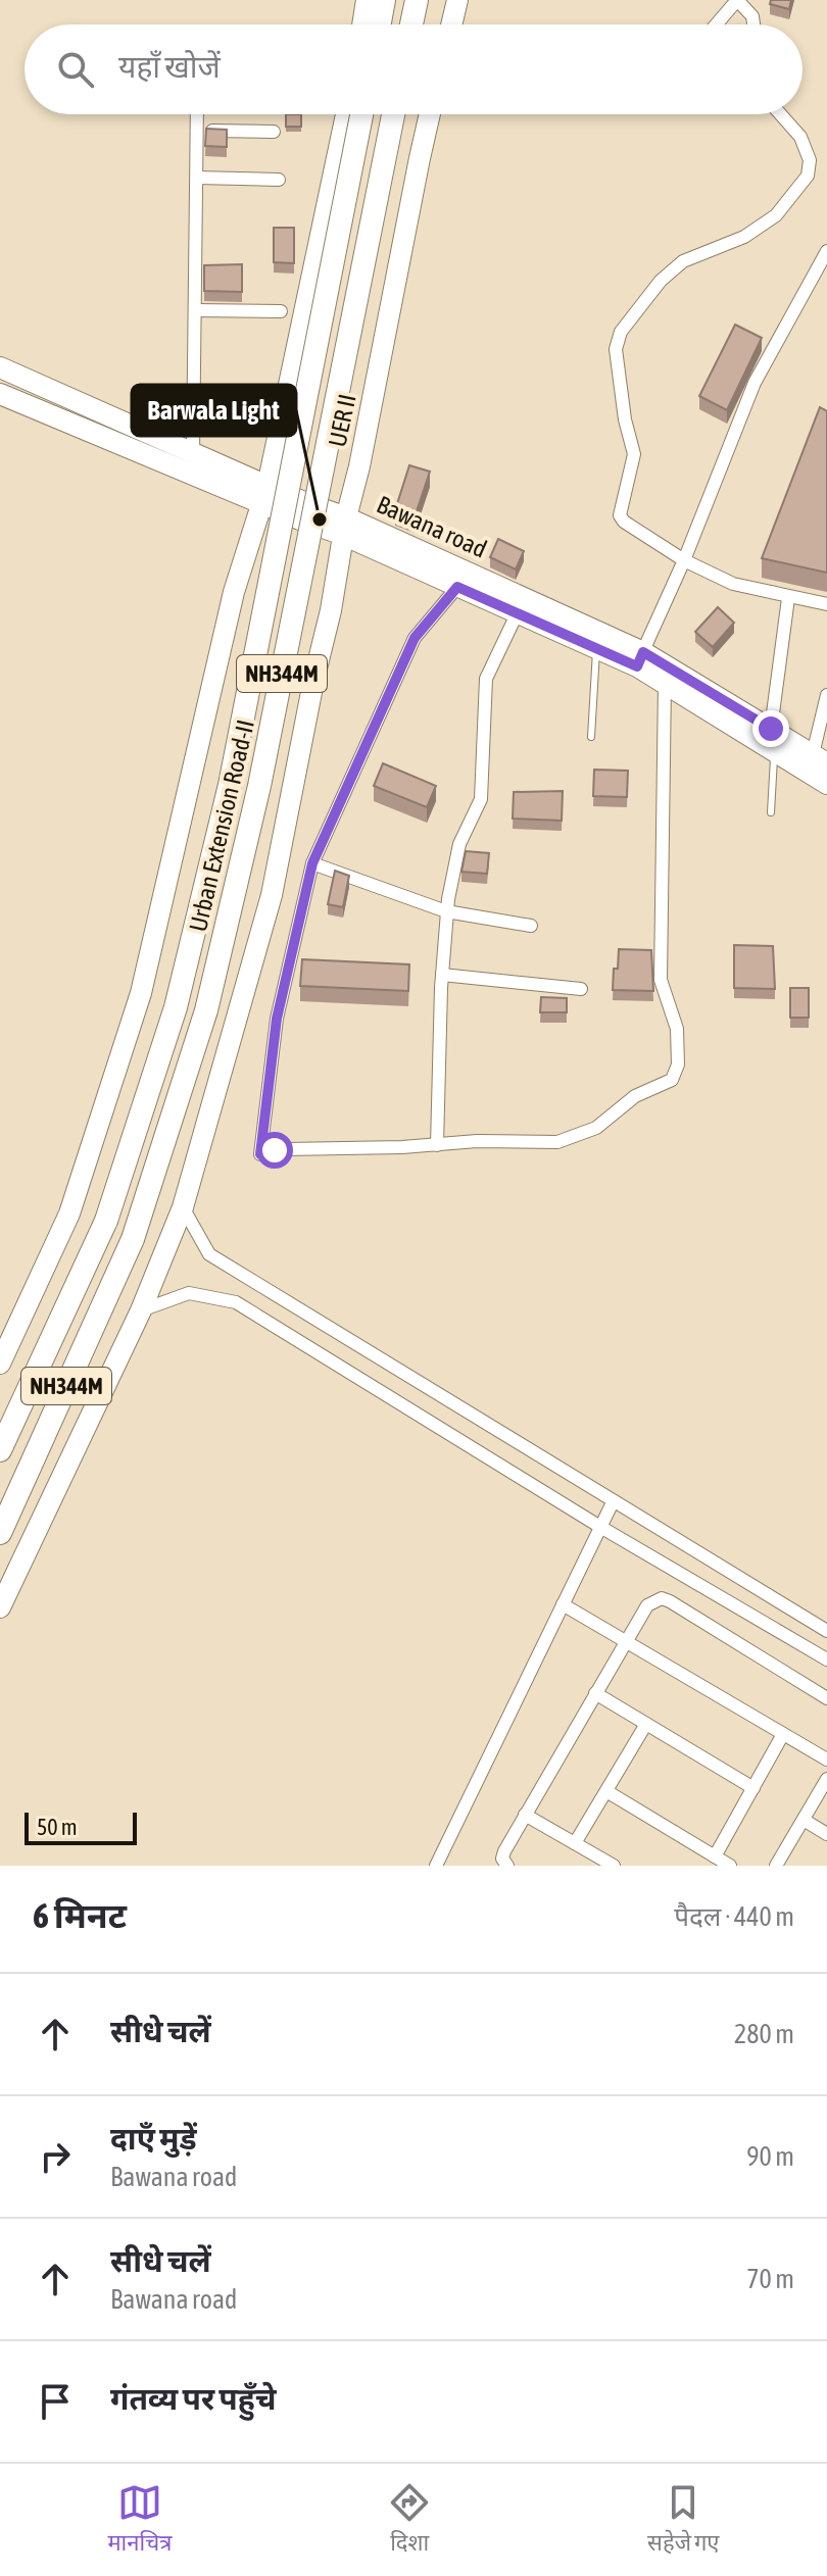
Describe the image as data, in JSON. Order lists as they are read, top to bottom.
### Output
{
  "streets": {
    "highway": ["NH344M", "Urban Extension Road-II"],
    "main road": ["UER II", "Bawana road"]
  },
  "crossings": [
    ["UER II", "Bawana road"]
  ],
  "places": ["Barwala Light"],
  "scale_bar": "50 m",
  "page": {
    "search": "यहाँ खोजें",
    "scale": "50 m",
    "heading": ["6 मिनट", "पैदल · 440 m"],
    "list": [
      ["सीधे चलें", "280 m"],
      ["दाएँ मुड़ें", "Bawana road", "90 m"],
      ["सीधे चलें", "Bawana road", "70 m"],
      "गंतव्य पर पहुँचे"
    ],
    "nav": ["मानचित्र", "दिशा", "सहेजे गए"]
  }
}
